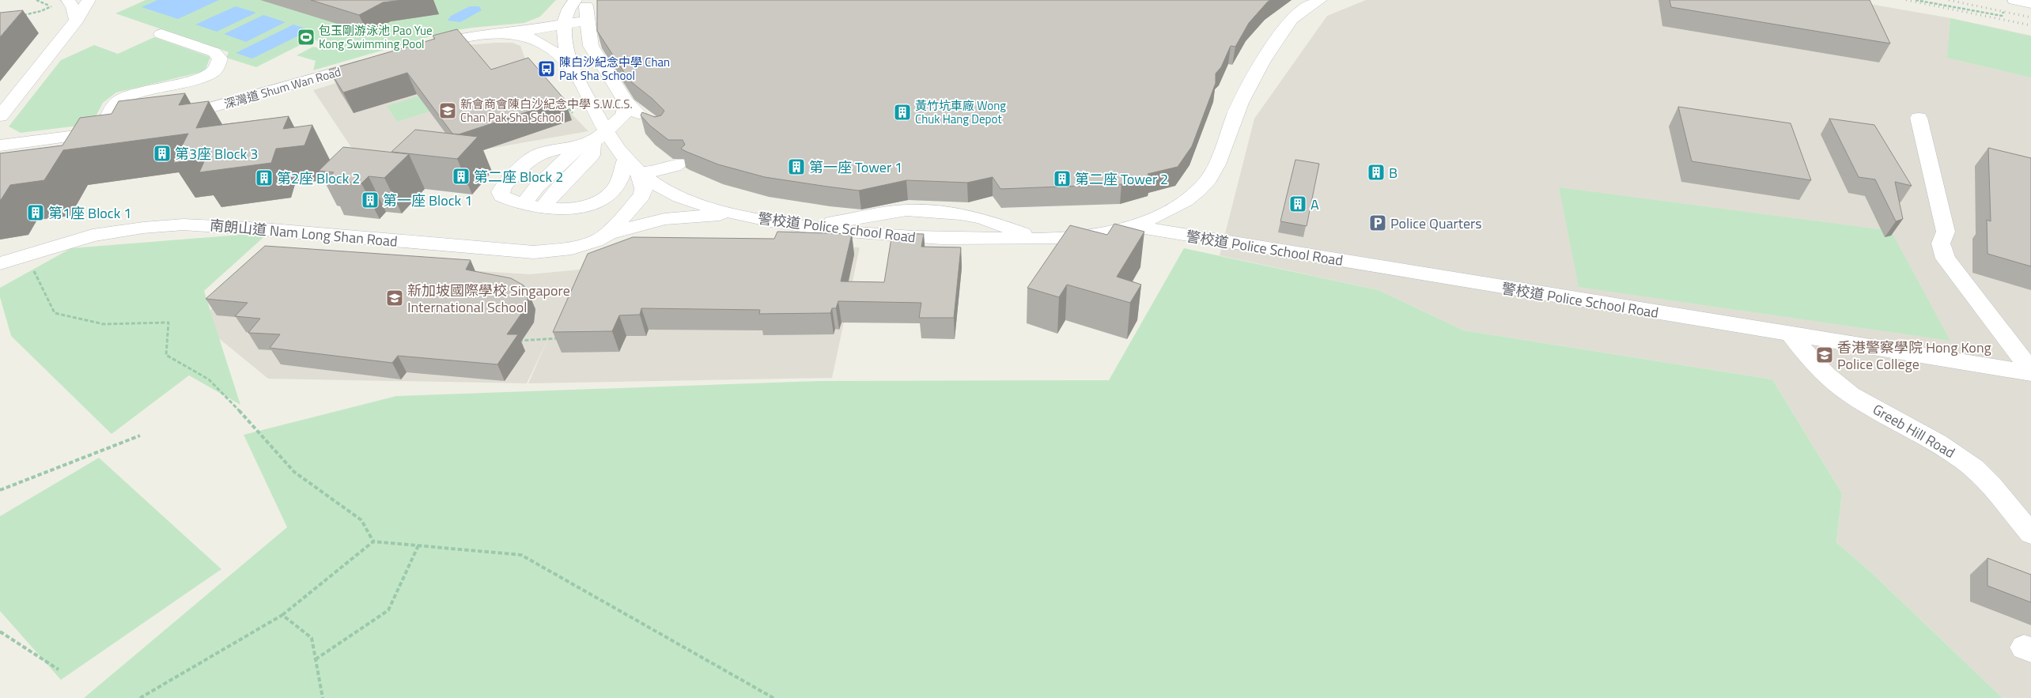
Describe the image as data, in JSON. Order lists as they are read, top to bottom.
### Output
{
  "streets": {
    "street": [
      "深灣道 Shum Wan Road",
      "警校道 Police School Road",
      "南朗山道 Nam Long Shan Road",
      "Greeb Hill Road"
    ]
  },
  "crossings": [
    ["警校道 Police School Road", "南朗山道 Nam Long Shan Road"],
    ["警校道 Police School Road", "Greeb Hill Road"]
  ],
  "places": {
    "sports": ["包玉剛游泳池 Pao Yue Kong Swimming Pool"],
    "bus stop": ["陳白沙紀念中學 Chan Pak Sha School"],
    "school or university": ["新會商會陳白沙紀念中學 S.W.C.S. Chan Pak Sha School", "新加坡國際學校 Singapore International School", "香港警察學院 Hong Kong Police College"],
    "building": [
      "黃竹坑車廠 Wong Chuk Hang Depot",
      "第3座 Block 3",
      "第一座 Tower 1",
      "B",
      "第二座 Block 2",
      "第2座 Block 2",
      "第二座 Tower 2",
      "第一座 Block 1",
      "A",
      "第1座 Block 1"
    ],
    "parking": ["Police Quarters"]
  }
}
